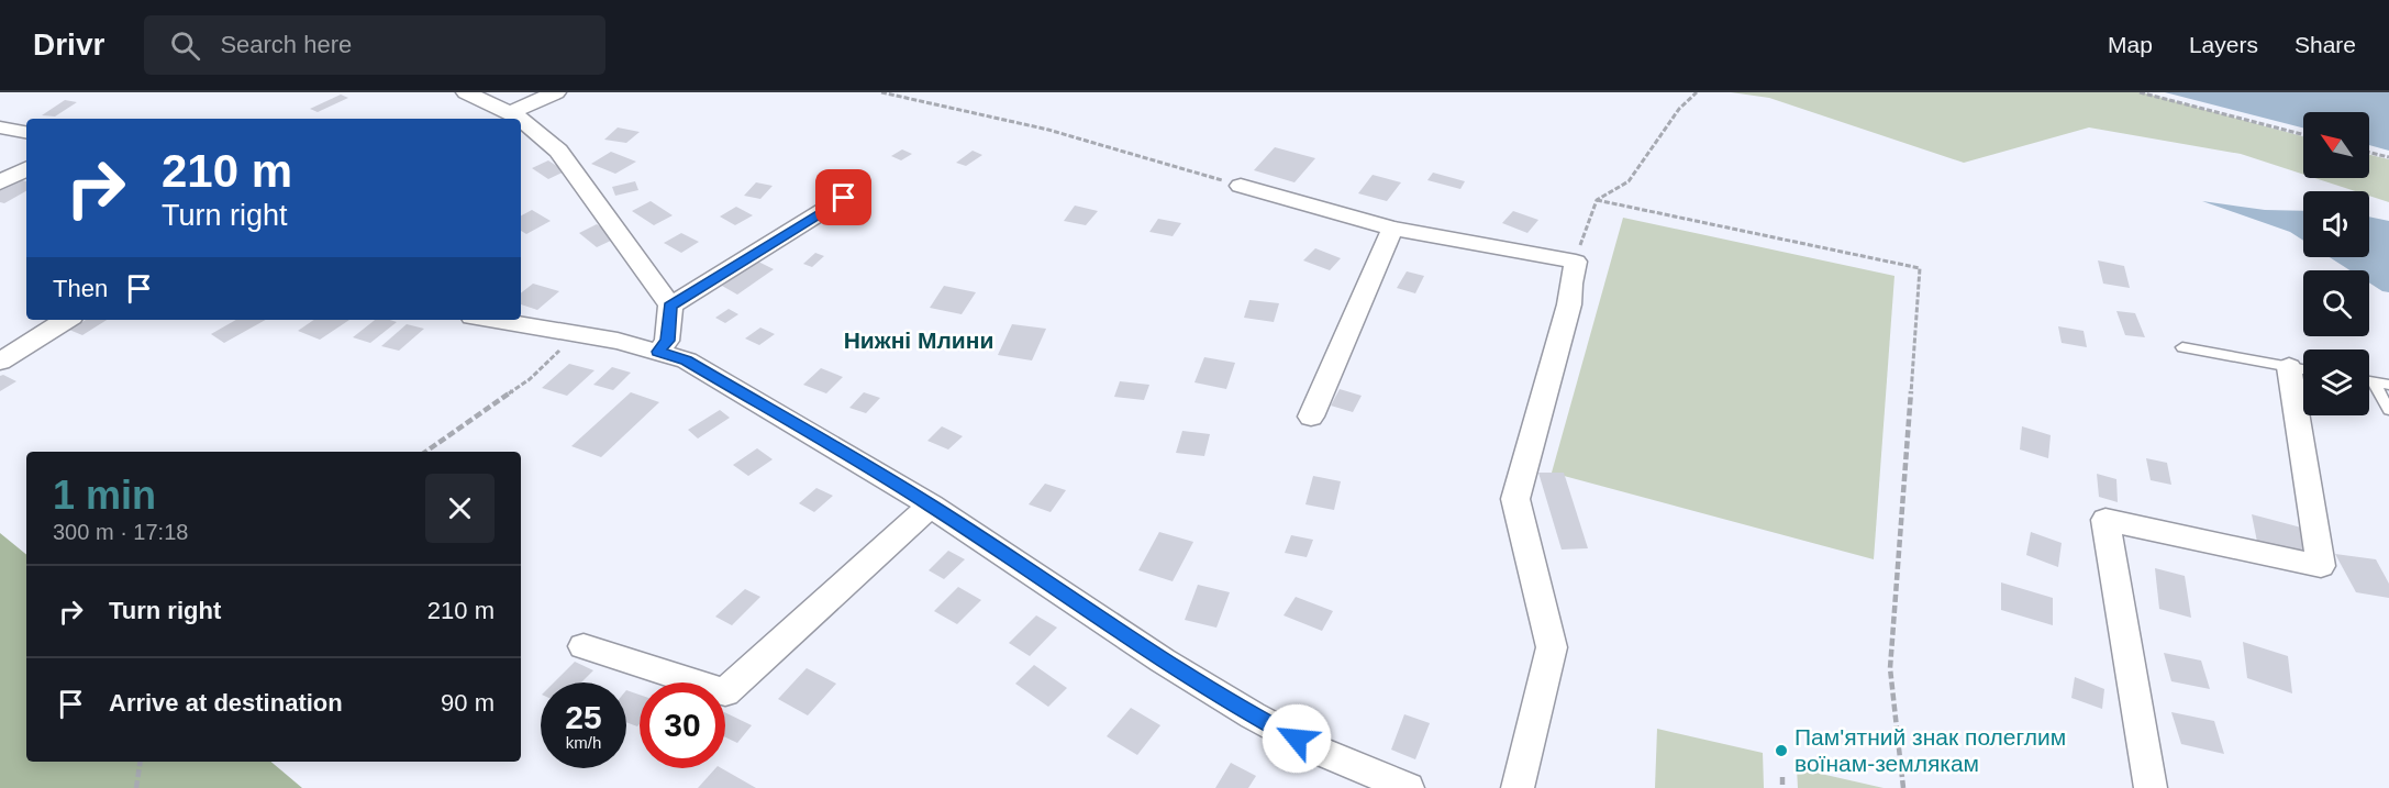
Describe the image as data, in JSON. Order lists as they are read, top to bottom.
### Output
{
  "districts": ["Нижні Млини"],
  "places": ["Пам'ятний знак полеглим воїнам-землякам"],
  "north": "top left",
  "page": {
    "header": "Drivr",
    "search": "Search here",
    "nav": ["Map", "Layers", "Share"],
    "turn": ["210 m", "Turn right"],
    "then": "Then",
    "heading": ["1 min", "300 m · 17:18"],
    "list": [
      {
        "name": "Turn right",
        "value": "210 m"
      },
      {
        "name": "Arrive at destination",
        "value": "90 m"
      }
    ],
    "speed": "25 km/h",
    "limit": "30"
  }
}
